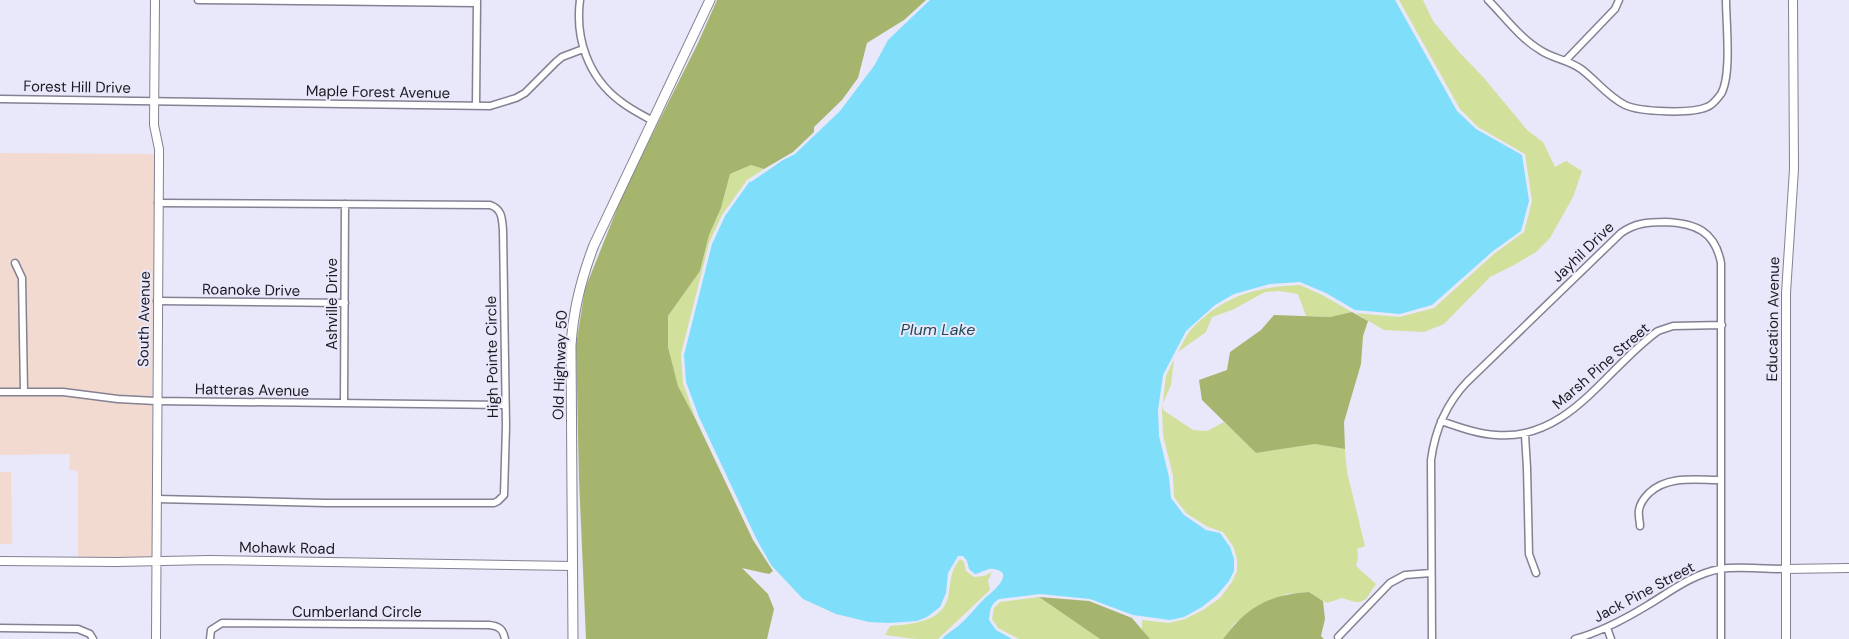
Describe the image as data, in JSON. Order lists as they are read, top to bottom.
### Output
{
  "streets": {
    "main road": ["Old Highway 50"],
    "street": [
      "Forest Hill Drive",
      "Maple Forest Avenue",
      "Jayhil Drive",
      "Roanoke Drive",
      "Ashville Drive",
      "South Avenue",
      "Education Avenue",
      "High Pointe Circle",
      "Marsh Pine Street",
      "Hatteras Avenue",
      "Mohawk Road",
      "Jack Pine Street",
      "Cumberland Circle"
    ]
  },
  "crossings": [
    ["Forest Hill Drive", "Maple Forest Avenue"],
    ["Forest Hill Drive", "South Avenue"],
    ["Maple Forest Avenue", "South Avenue"],
    ["Jayhil Drive", "Marsh Pine Street"],
    ["Jayhil Drive", "Jack Pine Street"],
    ["Roanoke Drive", "Ashville Drive"],
    ["Roanoke Drive", "South Avenue"],
    ["Ashville Drive", "High Pointe Circle"],
    ["Ashville Drive", "Hatteras Avenue"],
    ["South Avenue", "High Pointe Circle"],
    ["South Avenue", "Hatteras Avenue"],
    ["South Avenue", "Mohawk Road"],
    ["Education Avenue", "Jack Pine Street"],
    ["High Pointe Circle", "Hatteras Avenue"],
    ["Old Highway 50", "Mohawk Road"]
  ],
  "water": ["Plum Lake"]
}
